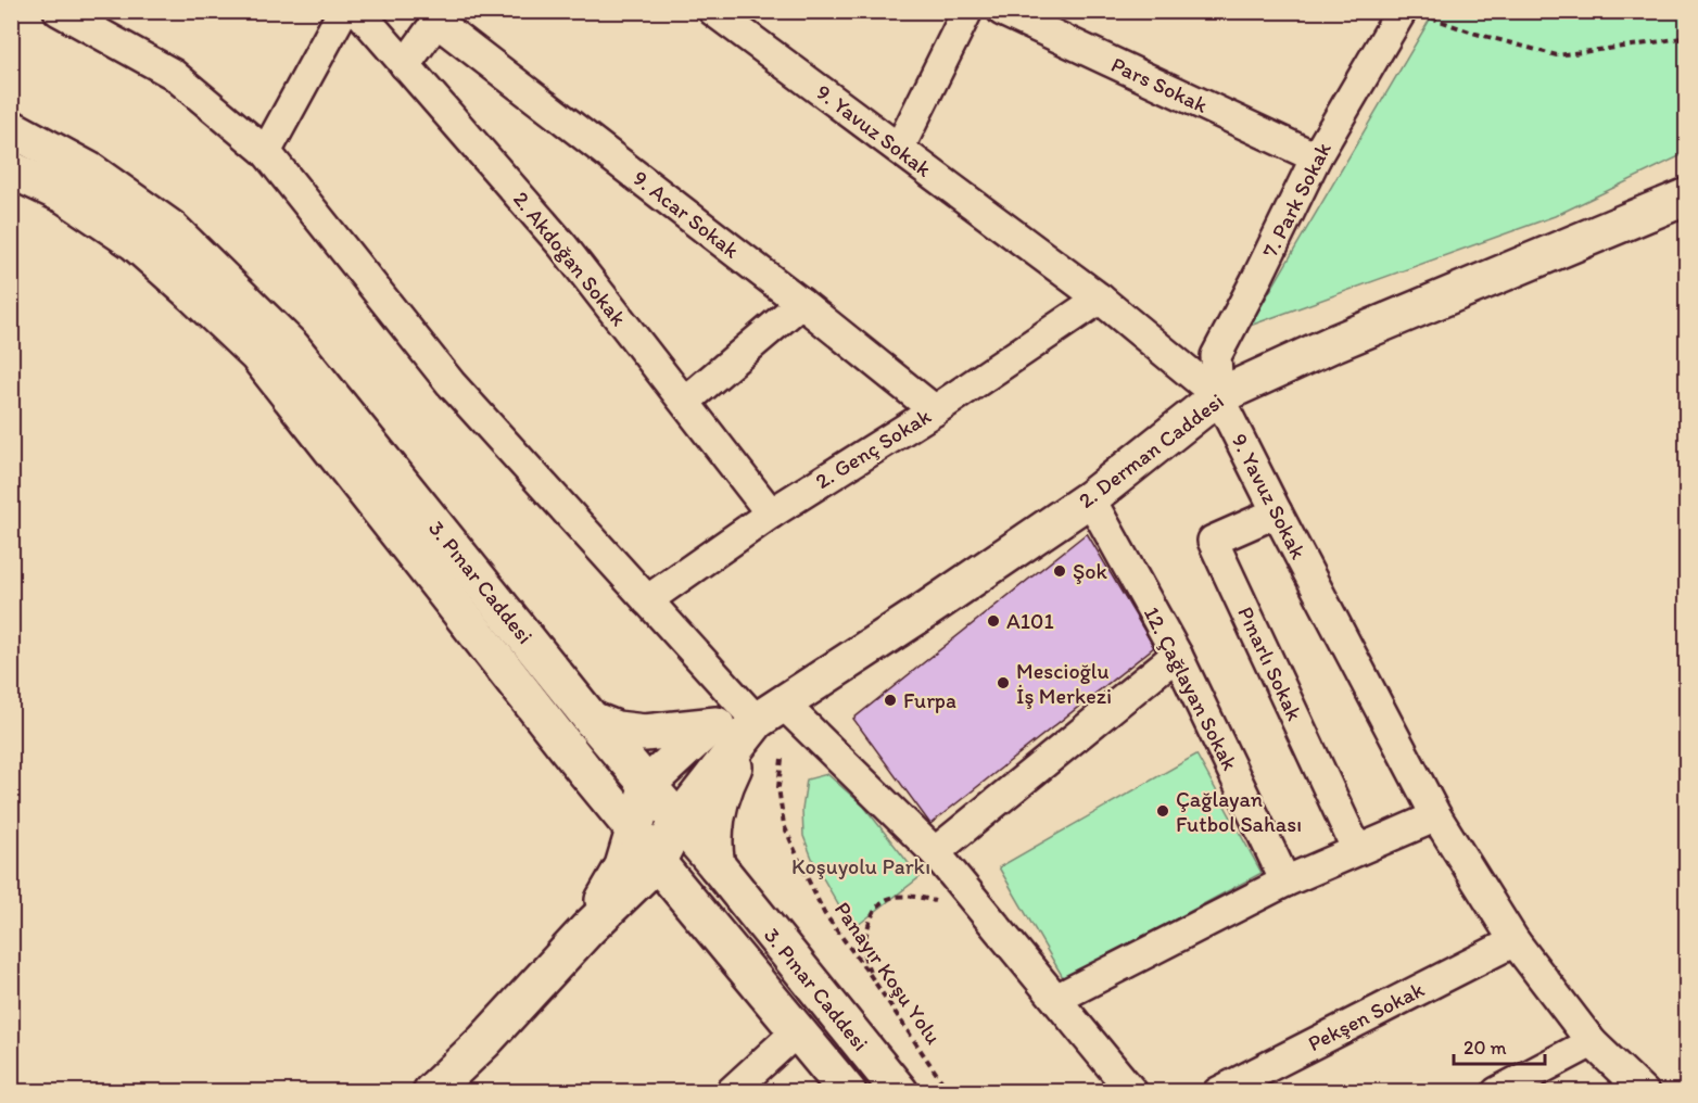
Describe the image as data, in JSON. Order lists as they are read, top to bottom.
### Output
{
  "streets": {
    "main road": ["2. Derman Caddesi", "3. Pınar Caddesi"],
    "street": [
      "Pars Sokak",
      "9. Yavuz Sokak",
      "7. Park Sokak",
      "9. Acar Sokak",
      "2. Akdoğan Sokak",
      "2. Genç Sokak",
      "Pınarlı Sokak",
      "12. Çağlayan Sokak",
      "Pekşen Sokak"
    ],
    "path": ["Panayır Koşu Yolu"]
  },
  "crossings": [
    ["Pars Sokak", "7. Park Sokak"],
    ["9. Yavuz Sokak", "7. Park Sokak"],
    ["9. Yavuz Sokak", "2. Genç Sokak"],
    ["9. Yavuz Sokak", "2. Derman Caddesi"],
    ["9. Yavuz Sokak", "Pınarlı Sokak"],
    ["9. Yavuz Sokak", "Pekşen Sokak"],
    ["7. Park Sokak", "2. Derman Caddesi"],
    ["9. Acar Sokak", "2. Genç Sokak"],
    ["2. Akdoğan Sokak", "2. Genç Sokak"],
    ["2. Derman Caddesi", "12. Çağlayan Sokak"]
  ],
  "parks": ["Koşuyolu Parkı"],
  "places": [
    "Şok",
    "A101",
    "Mescioğlu İş Merkezi",
    "Furpa",
    "Çağlayan Futbol Sahası"
  ],
  "scale_bar": "20 m"
}
